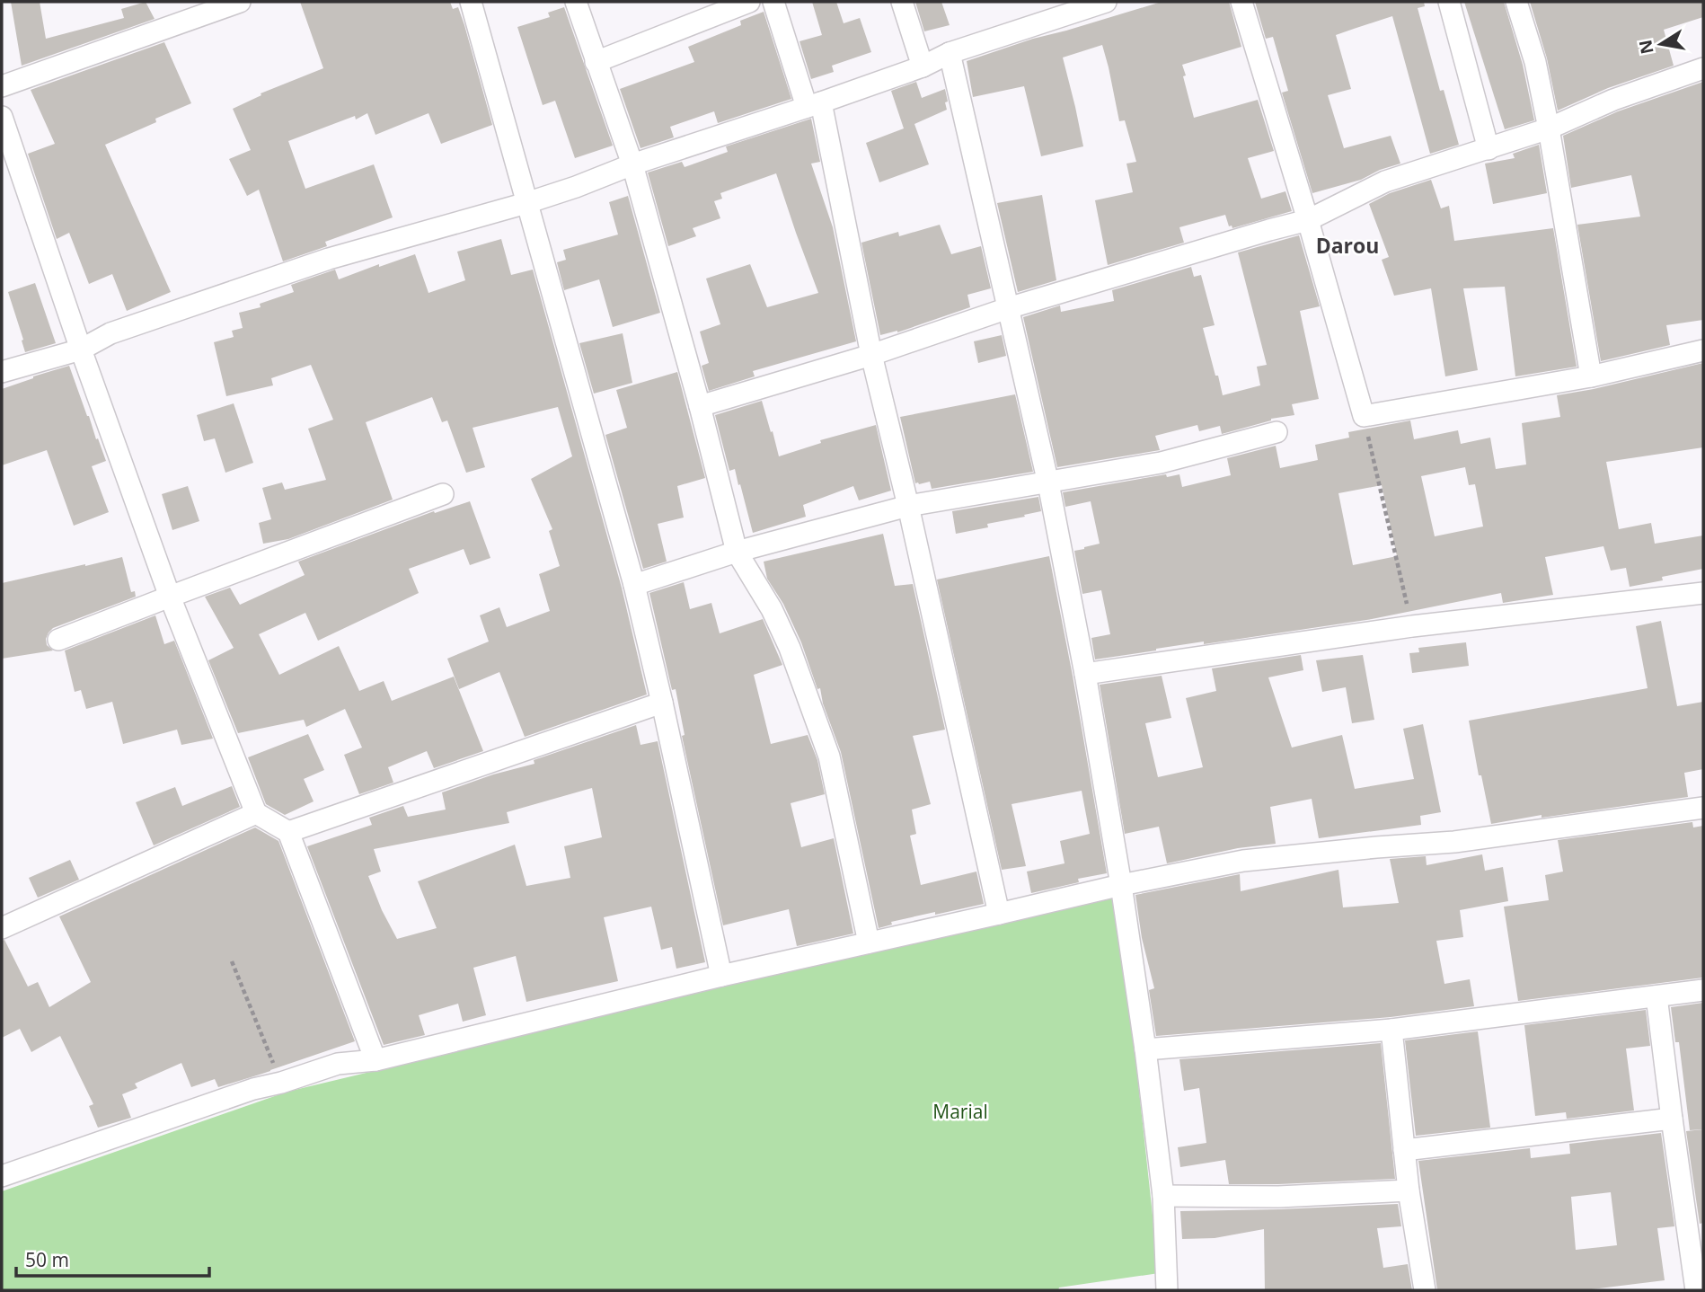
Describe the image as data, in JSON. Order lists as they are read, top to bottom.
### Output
{
  "districts": ["Darou"],
  "parks": ["Marial"],
  "scale_bar": "50 m",
  "north": "left"
}
